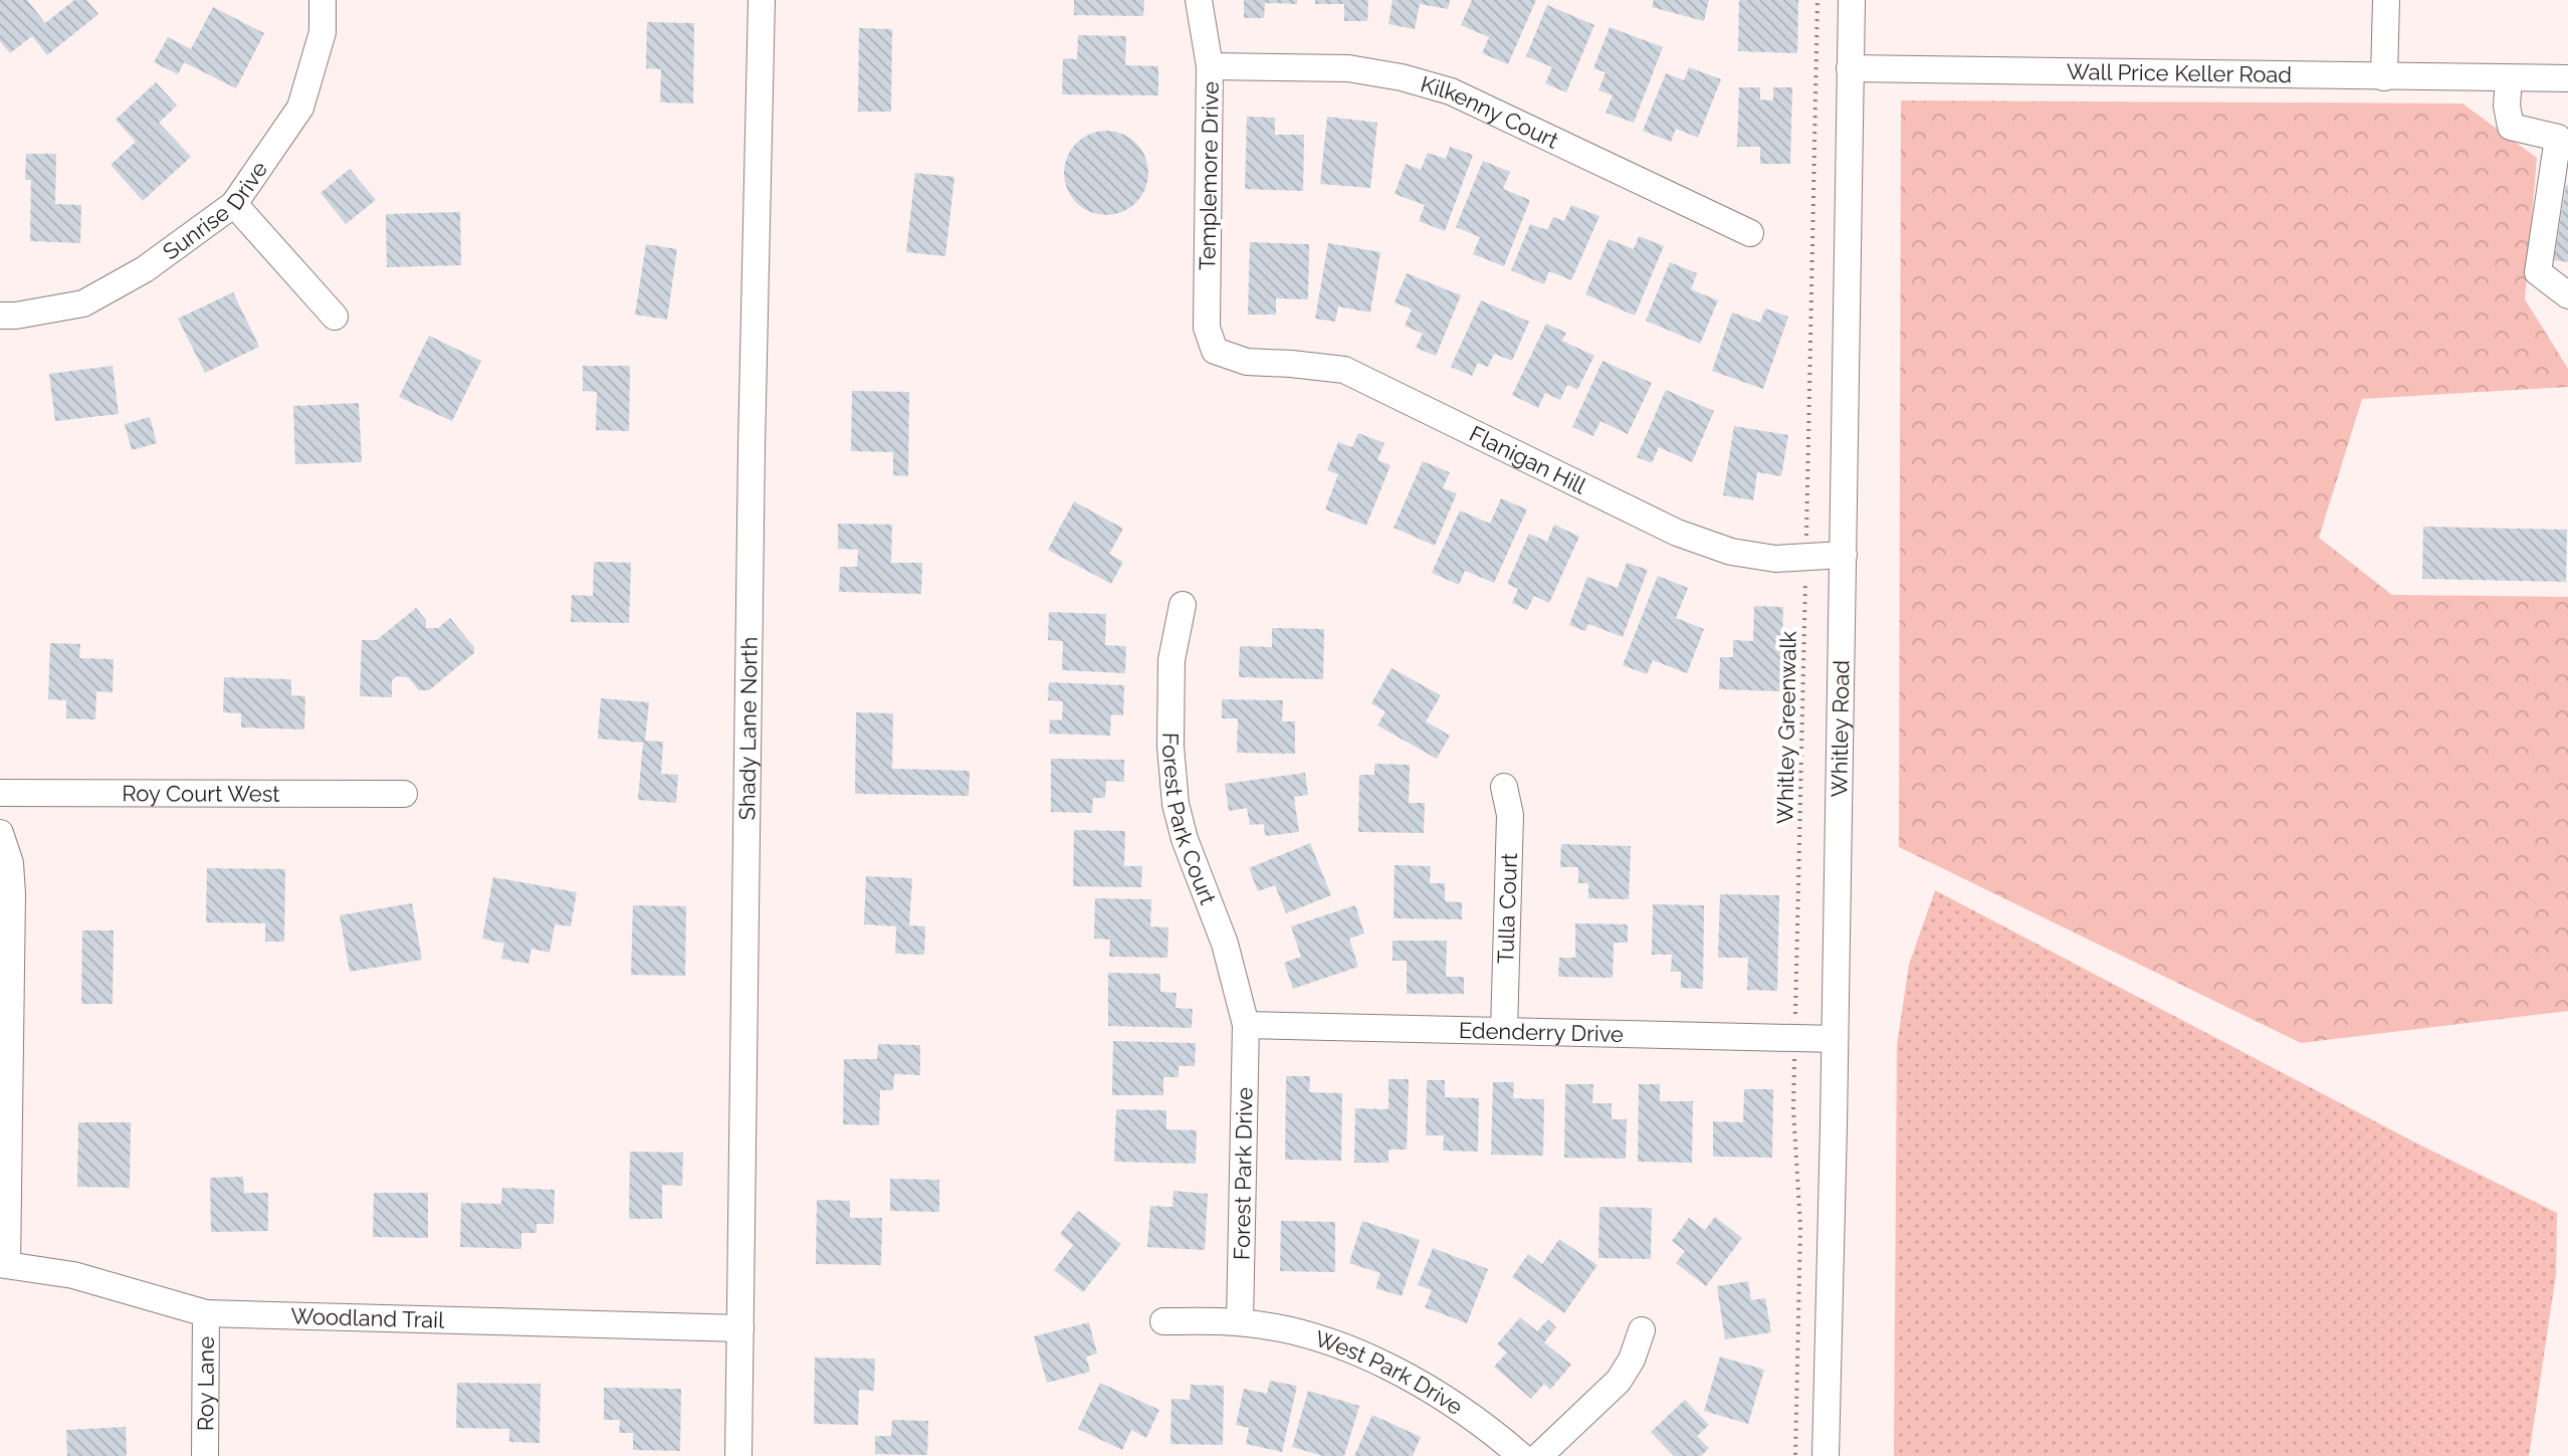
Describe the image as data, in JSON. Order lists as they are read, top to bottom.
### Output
{
  "streets": {
    "street": [
      "Wall Price Keller Road",
      "Kilkenny Court",
      "Templemore Drive",
      "Sunrise Drive",
      "Flanigan Hill",
      "Shady Lane North",
      "Whitley Road",
      "Roy Court West",
      "Forest Park Court",
      "Tulla Court",
      "Edenderry Drive",
      "Forest Park Drive",
      "Woodland Trail",
      "West Park Drive",
      "Roy Lane"
    ],
    "path": ["Whitley Greenwalk"]
  },
  "crossings": [
    ["Wall Price Keller Road", "Whitley Road"],
    ["Kilkenny Court", "Templemore Drive"],
    ["Templemore Drive", "Flanigan Hill"],
    ["Flanigan Hill", "Whitley Greenwalk"],
    ["Flanigan Hill", "Whitley Road"],
    ["Shady Lane North", "Woodland Trail"],
    ["Whitley Greenwalk", "Edenderry Drive"],
    ["Whitley Road", "Edenderry Drive"],
    ["Forest Park Court", "Edenderry Drive"],
    ["Forest Park Court", "Forest Park Drive"],
    ["Tulla Court", "Edenderry Drive"],
    ["Edenderry Drive", "Forest Park Drive"],
    ["Forest Park Drive", "West Park Drive"],
    ["Woodland Trail", "Roy Lane"]
  ]
}
